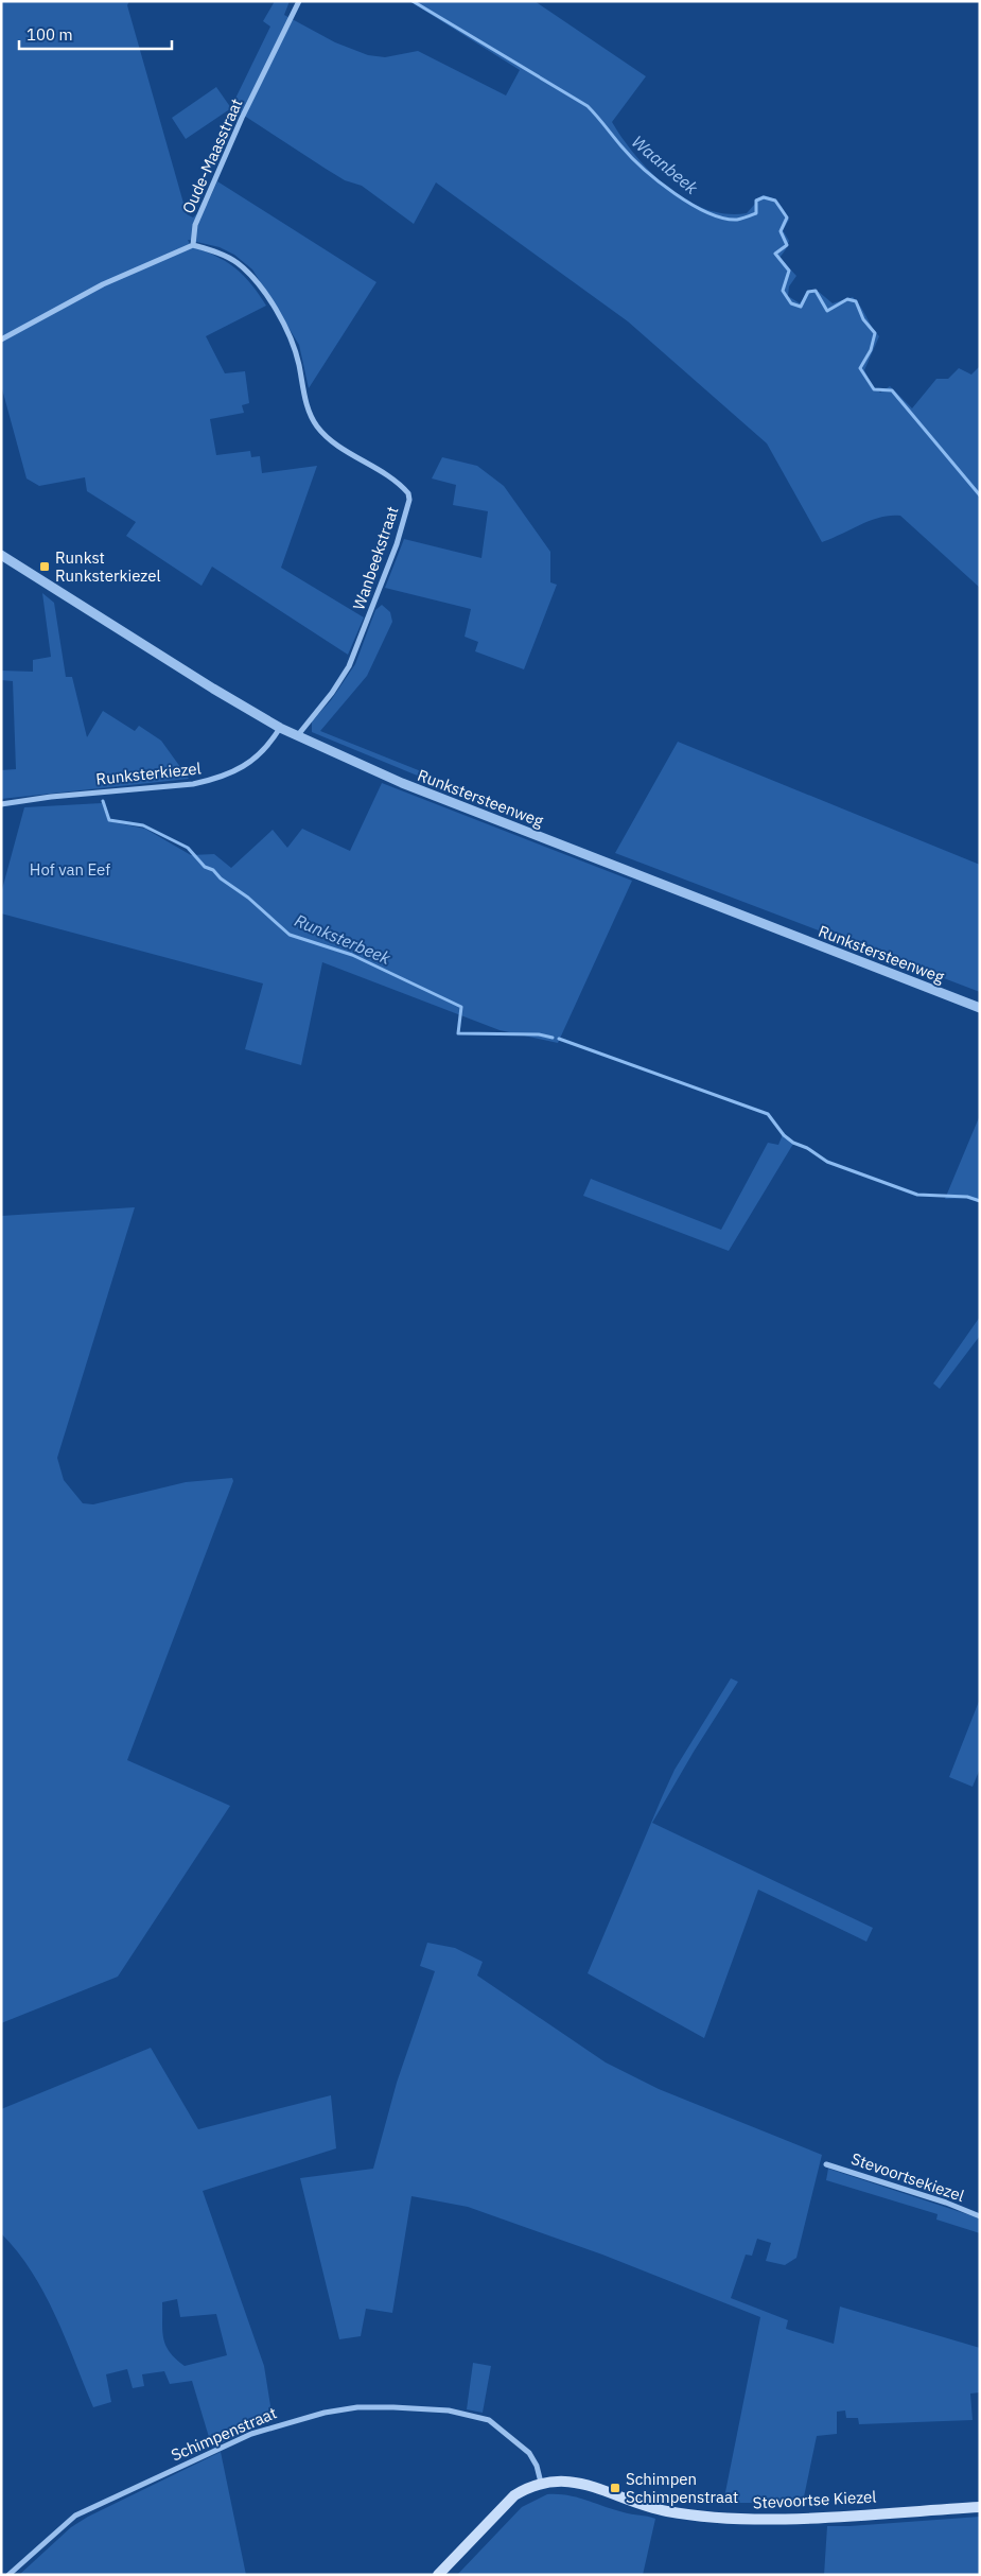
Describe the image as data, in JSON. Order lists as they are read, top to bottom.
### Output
{
  "streets": {
    "main road": ["Stevoortse Kiezel"],
    "street": [
      "Oude-Maasstraat",
      "Wanbeekstraat",
      "Runksterkiezel",
      "Runkstersteenweg",
      "Stevoortsekiezel",
      "Schimpenstraat"
    ]
  },
  "crossings": [
    ["Oude-Maasstraat", "Wanbeekstraat"],
    ["Wanbeekstraat", "Runkstersteenweg"],
    ["Runksterkiezel", "Runkstersteenweg"],
    ["Schimpenstraat", "Stevoortse Kiezel"]
  ],
  "water": ["Waanbeek", "Runksterbeek"],
  "parks": ["Hof van Eef"],
  "places": {
    "transit": ["Runkst Runksterkiezel", "Schimpen Schimpenstraat"]
  },
  "scale_bar": "100 m"
}
